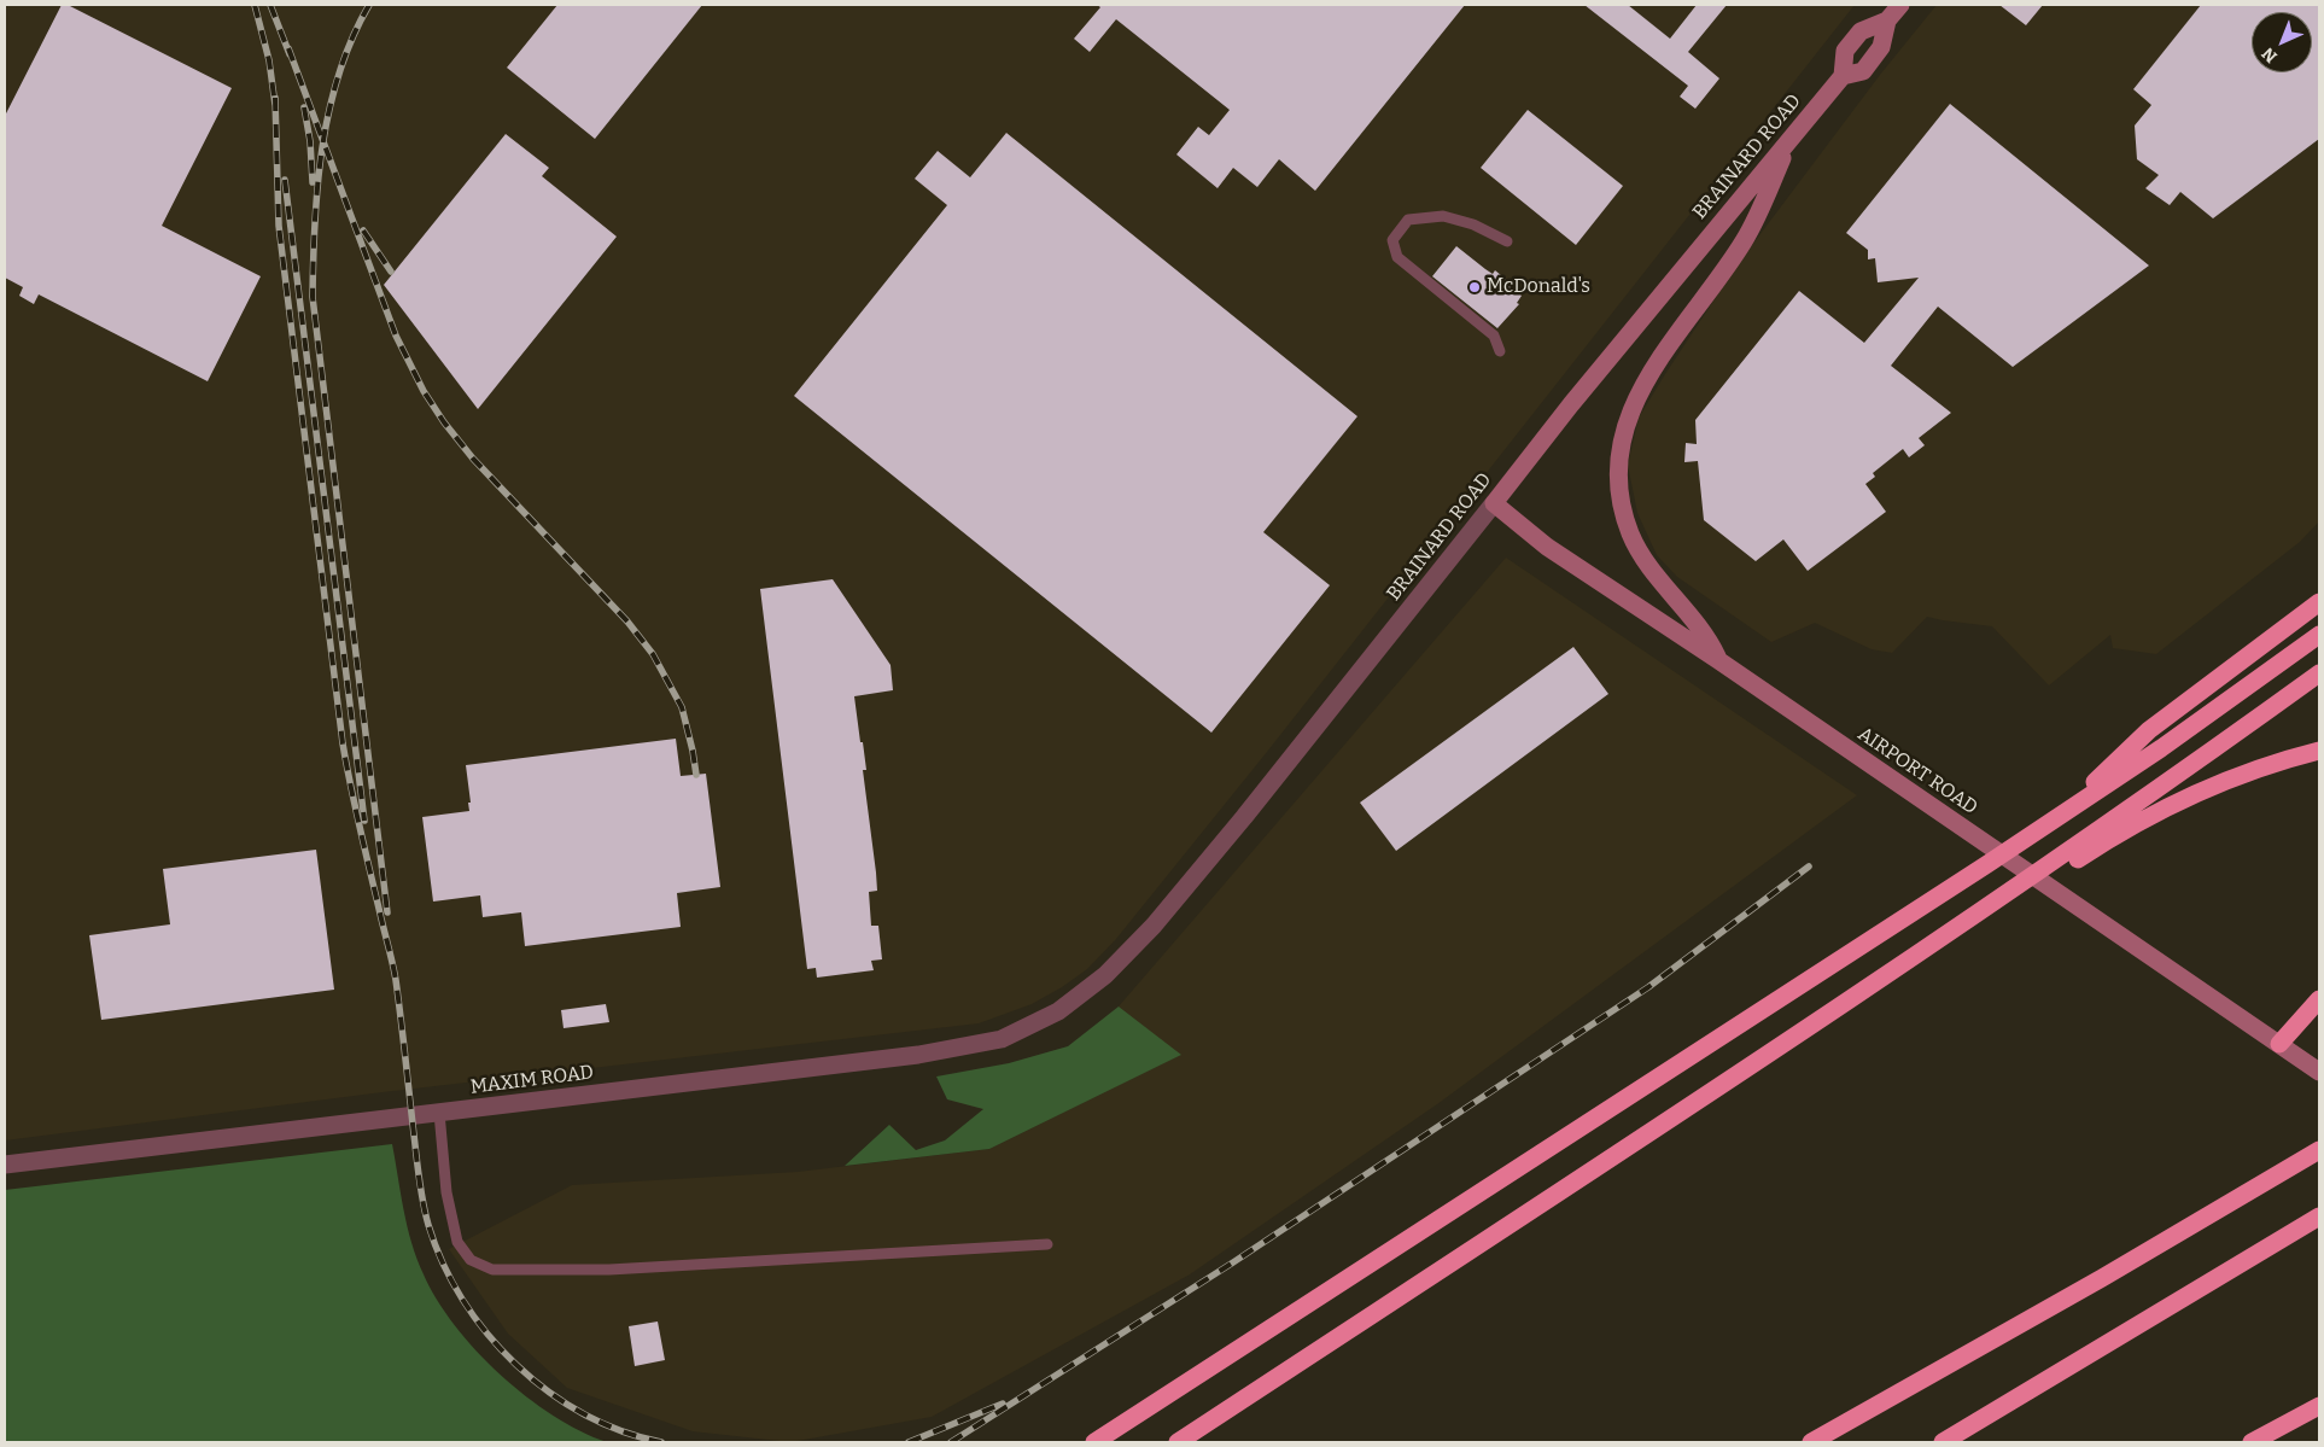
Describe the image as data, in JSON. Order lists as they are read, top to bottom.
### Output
{
  "streets": {
    "main road": ["BRAINARD ROAD", "AIRPORT ROAD"],
    "street": ["MAXIM ROAD"]
  },
  "crossings": [
    ["BRAINARD ROAD", "AIRPORT ROAD"],
    ["BRAINARD ROAD", "MAXIM ROAD"]
  ],
  "places": ["McDonald's"],
  "north": "bottom left"
}
